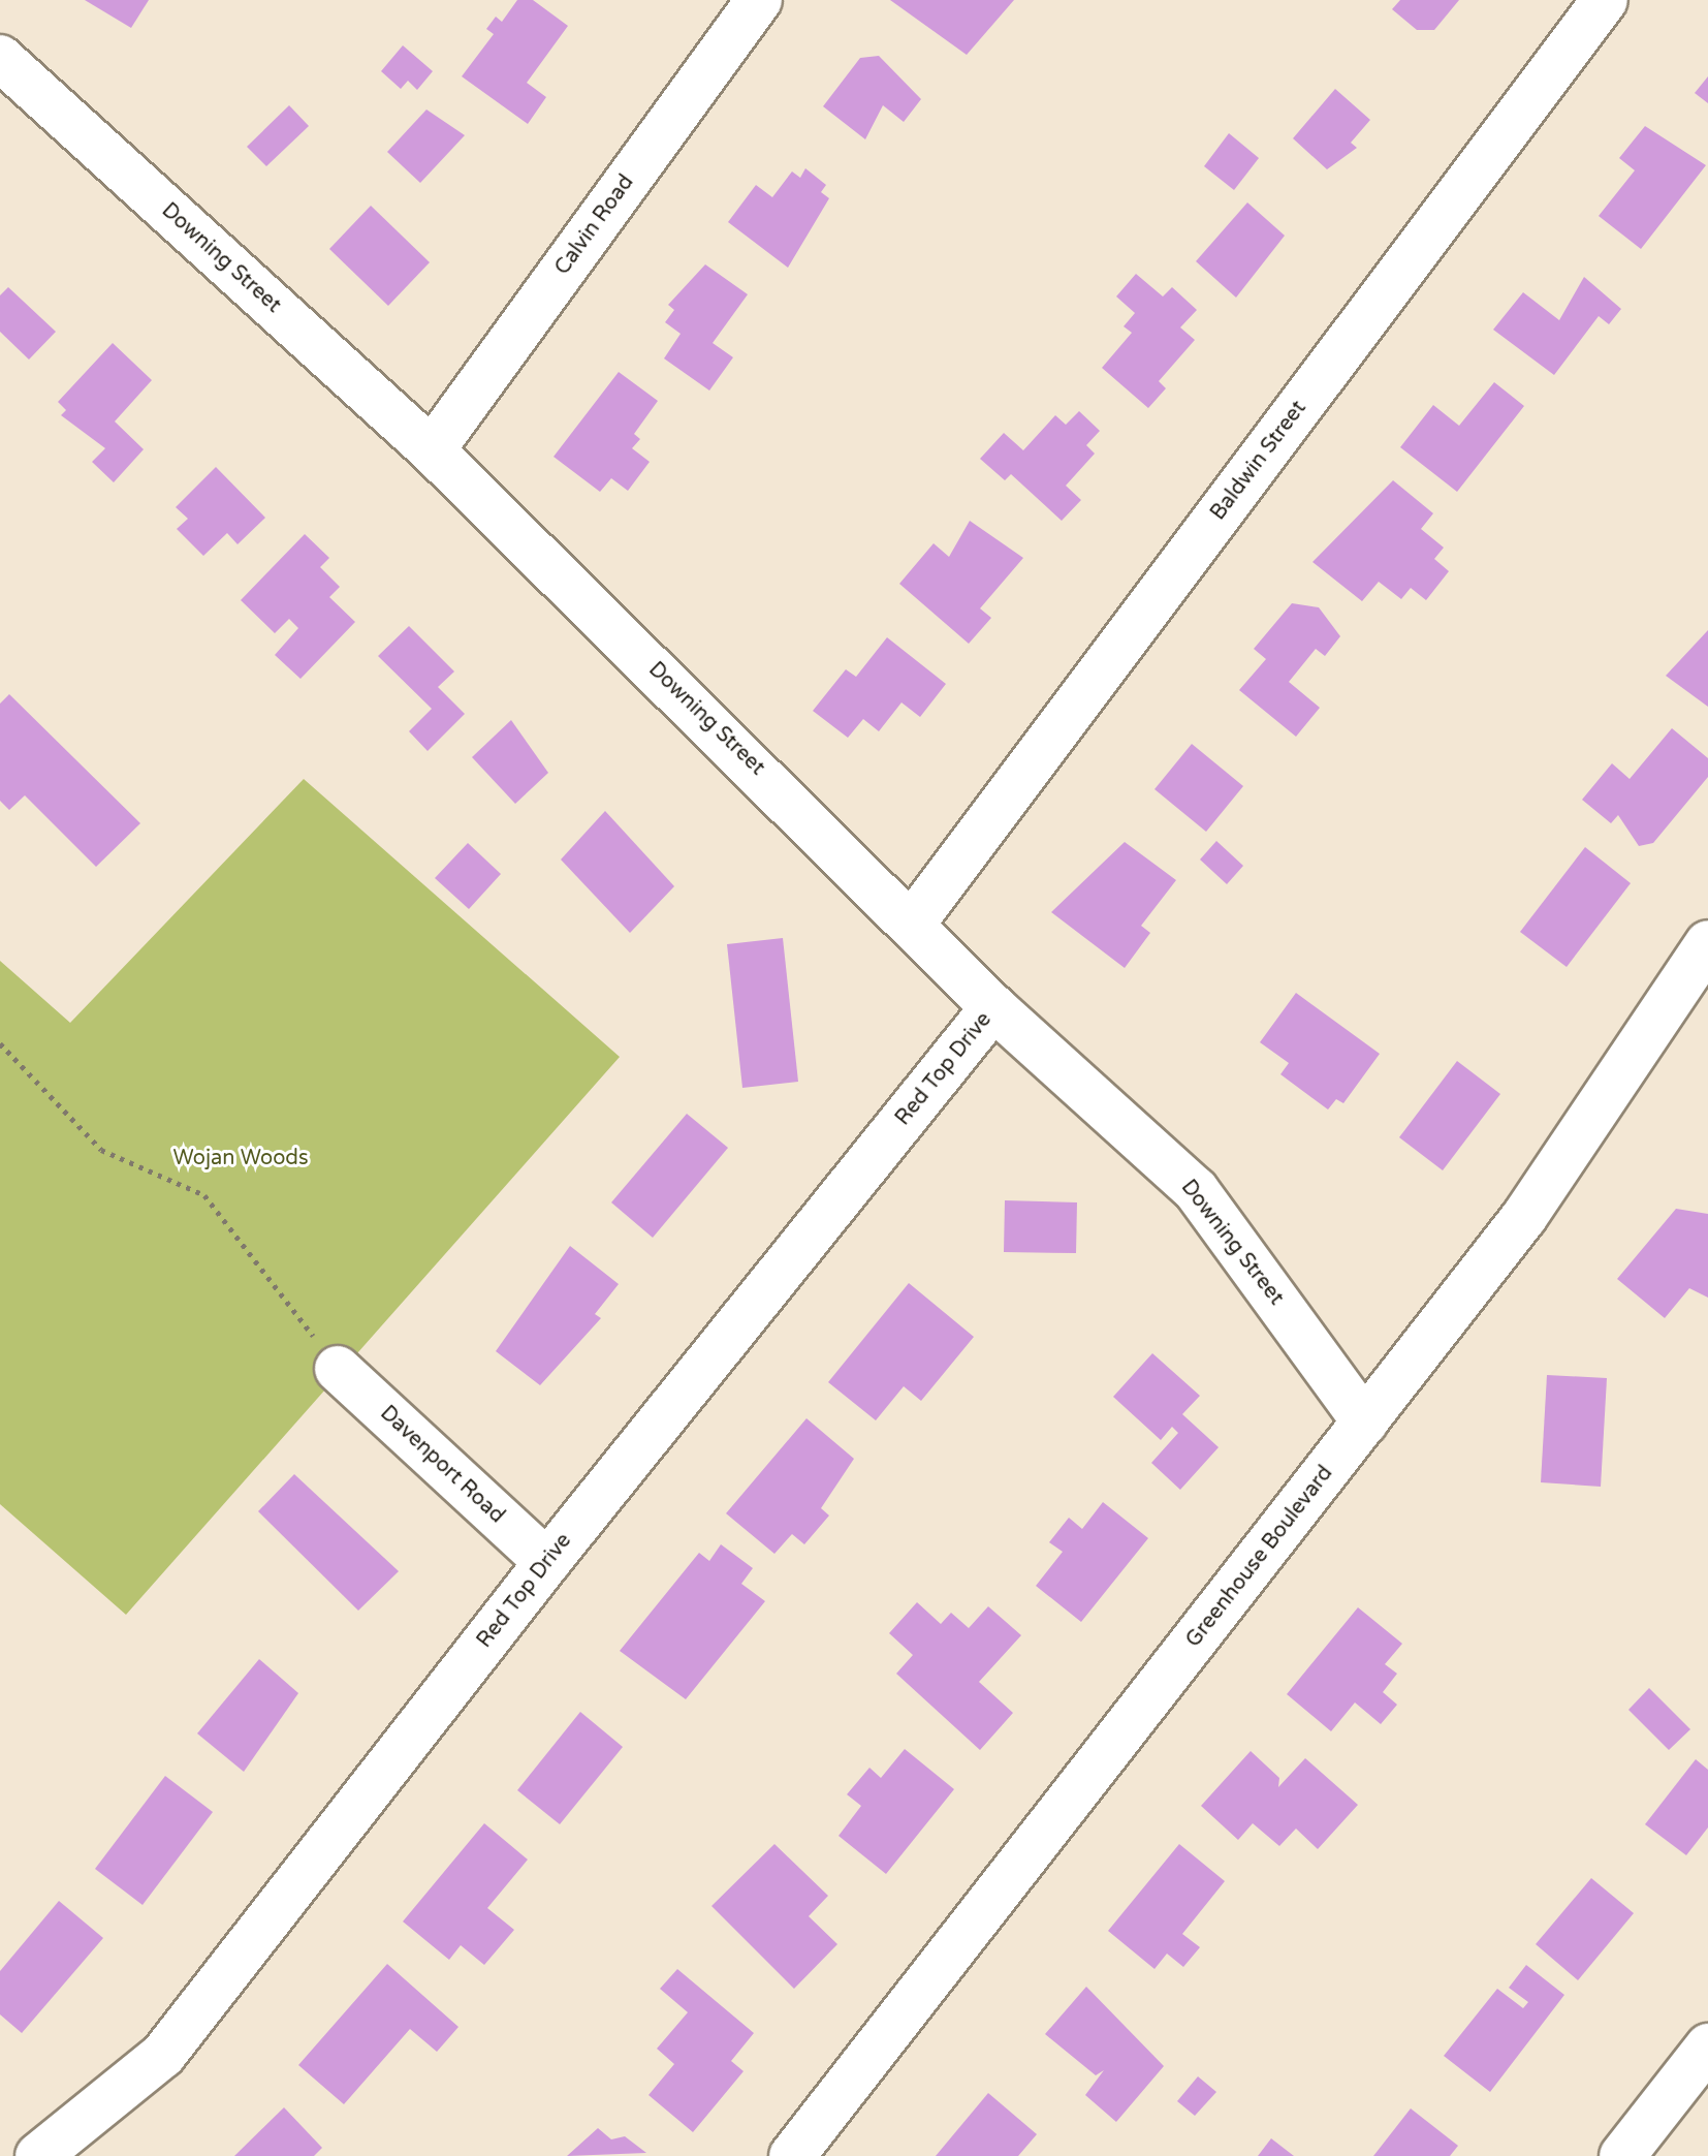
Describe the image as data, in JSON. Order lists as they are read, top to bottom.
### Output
{
  "streets": {
    "street": [
      "Calvin Road",
      "Downing Street",
      "Baldwin Street",
      "Red Top Drive",
      "Davenport Road",
      "Greenhouse Boulevard"
    ]
  },
  "crossings": [
    ["Calvin Road", "Downing Street"],
    ["Downing Street", "Baldwin Street"],
    ["Downing Street", "Red Top Drive"],
    ["Downing Street", "Greenhouse Boulevard"],
    ["Red Top Drive", "Davenport Road"]
  ],
  "parks": ["Wojan Woods"]
}
